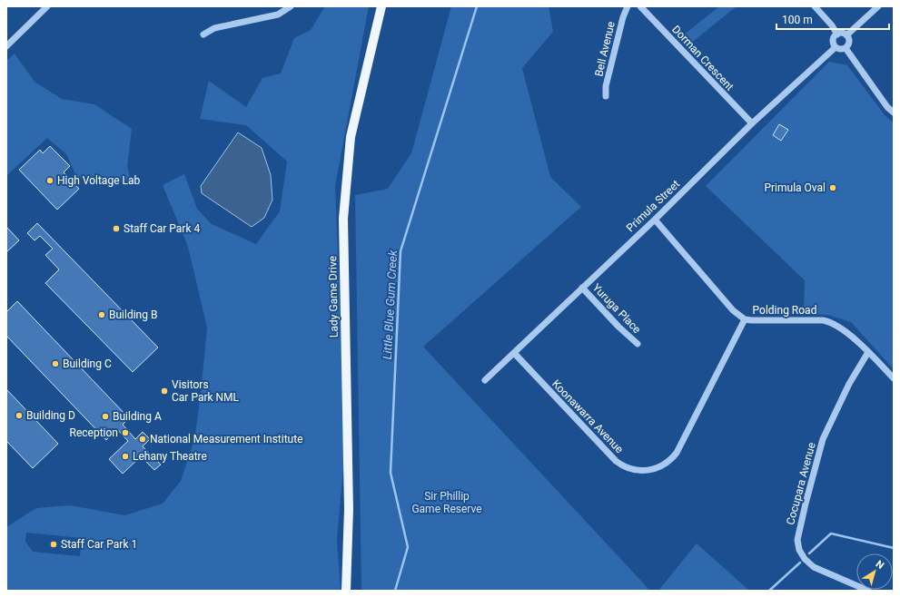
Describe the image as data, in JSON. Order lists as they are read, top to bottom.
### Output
{
  "streets": {
    "main road": ["Lady Game Drive"],
    "street": [
      "Bell Avenue",
      "Dorman Crescent",
      "Primula Street",
      "Yuruga Place",
      "Polding Road",
      "Koonawarra Avenue",
      "Cocupara Avenue"
    ]
  },
  "crossings": [
    ["Dorman Crescent", "Primula Street"],
    ["Primula Street", "Yuruga Place"],
    ["Primula Street", "Polding Road"],
    ["Primula Street", "Koonawarra Avenue"],
    ["Polding Road", "Koonawarra Avenue"],
    ["Polding Road", "Cocupara Avenue"]
  ],
  "water": ["Little Blue Gum Creek"],
  "parks": ["Sir Phillip Game Reserve"],
  "places": [
    "High Voltage Lab",
    "Primula Oval",
    "Staff Car Park 4",
    "Building B",
    "Building C",
    "Visitors Car Park NML",
    "Building D",
    "Building A",
    "Reception",
    "National Measurement Institute",
    "Lehany Theatre",
    "Staff Car Park 1"
  ],
  "scale_bar": "100 m",
  "north": "top right"
}
